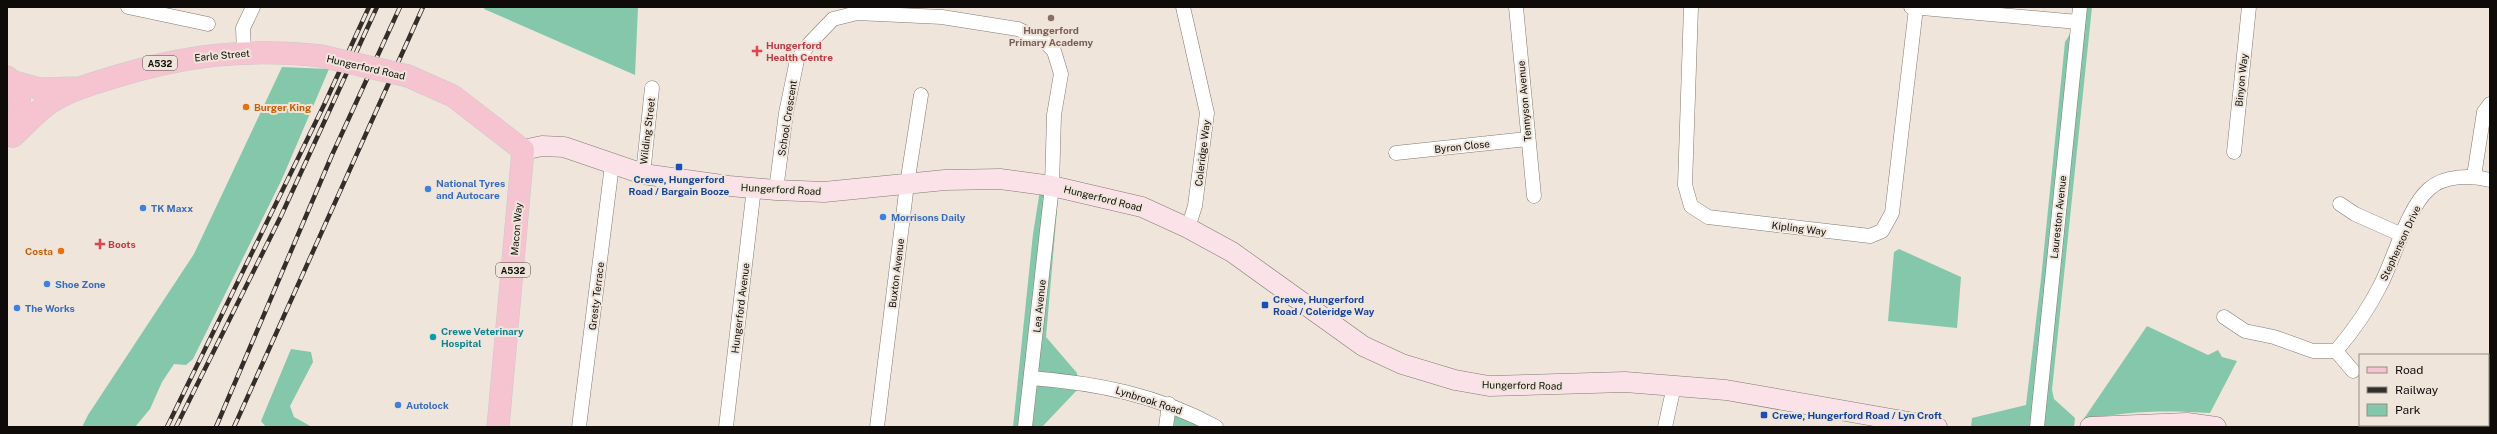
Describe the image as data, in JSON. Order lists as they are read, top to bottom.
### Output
{
  "streets": {
    "main road": [
      "Earle Street",
      "A532",
      "Hungerford Road",
      "Macon Way"
    ],
    "street": [
      "Binyon Way",
      "Tennyson Avenue",
      "School Crescent",
      "Wilding Street",
      "Byron Close",
      "Coleridge Way",
      "Laureston Avenue",
      "Kipling Way",
      "Stephenson Drive",
      "Buxton Avenue",
      "Gresty Terrace",
      "Lea Avenue",
      "Hungerford Avenue",
      "Lynbrook Road"
    ]
  },
  "crossings": [
    ["Earle Street", "Hungerford Road"],
    ["Hungerford Road", "School Crescent"],
    ["Hungerford Road", "Wilding Street"],
    ["Hungerford Road", "Coleridge Way"],
    ["Hungerford Road", "Macon Way"],
    ["Hungerford Road", "Buxton Avenue"],
    ["Hungerford Road", "Gresty Terrace"],
    ["Hungerford Road", "Lea Avenue"],
    ["Hungerford Road", "Hungerford Avenue"],
    ["Tennyson Avenue", "Byron Close"],
    ["School Crescent", "Lea Avenue"],
    ["Lea Avenue", "Lynbrook Road"]
  ],
  "places": {
    "other": [
      "Hungerford Primary Academy",
      "Burger King",
      "National Tyres and Autocare",
      "TK Maxx",
      "Morrisons Daily",
      "Costa",
      "Shoe Zone",
      "The Works",
      "Crewe Veterinary Hospital",
      "Autolock"
    ],
    "health": ["Hungerford Health Centre", "Boots"],
    "transit": ["Crewe, Hungerford Road / Bargain Booze", "Crewe, Hungerford Road / Coleridge Way", "Crewe, Hungerford Road / Lyn Croft"]
  },
  "legend": ["Road", "Railway", "Park"]
}
